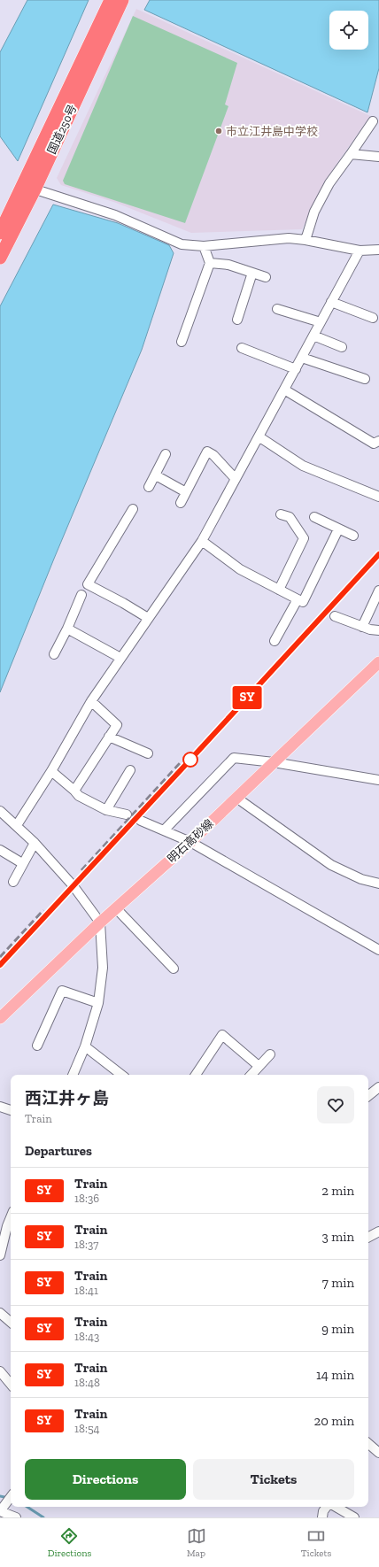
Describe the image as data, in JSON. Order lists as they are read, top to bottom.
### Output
{
  "streets": {
    "highway": ["国道250号"],
    "main road": ["明石高砂線"]
  },
  "places": ["市立江井島中学校"],
  "page": {
    "on_map": "SY",
    "heading": [
      ["西江井ヶ島", "Train"],
      "Departures"
    ],
    "list": [
      {
        "mark": "SY",
        "name": "Train",
        "note": "18:36",
        "value": "2 min"
      },
      {
        "mark": "SY",
        "name": "Train",
        "note": "18:37",
        "value": "3 min"
      },
      {
        "mark": "SY",
        "name": "Train",
        "note": "18:41",
        "value": "7 min"
      },
      {
        "mark": "SY",
        "name": "Train",
        "note": "18:43",
        "value": "9 min"
      },
      {
        "mark": "SY",
        "name": "Train",
        "note": "18:48",
        "value": "14 min"
      },
      {
        "mark": "SY",
        "name": "Train",
        "note": "18:54",
        "value": "20 min"
      }
    ],
    "buttons": ["Directions", "Tickets"],
    "tabs": ["Directions", "Map", "Tickets"]
  }
}
